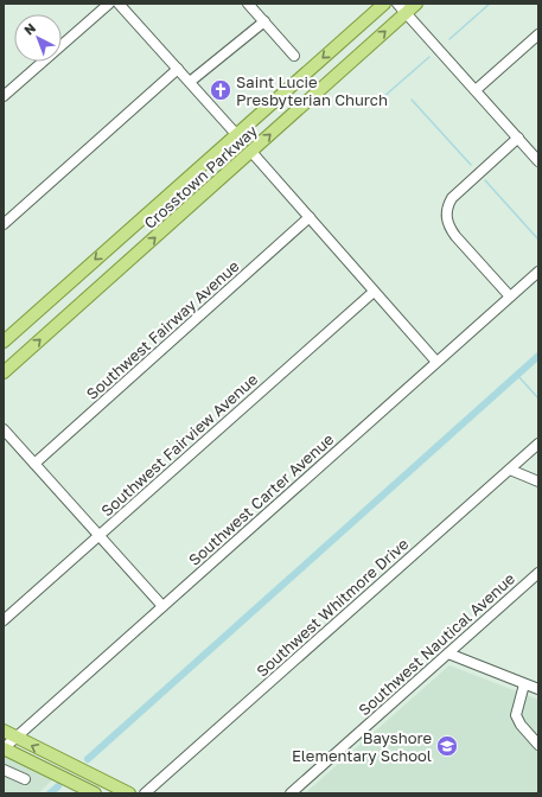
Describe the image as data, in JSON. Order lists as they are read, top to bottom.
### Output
{
  "streets": {
    "main road": ["Crosstown Parkway"],
    "street": [
      "Southwest Fairway Avenue",
      "Southwest Fairview Avenue",
      "Southwest Carter Avenue",
      "Southwest Whitmore Drive",
      "Southwest Nautical Avenue"
    ]
  },
  "places": {
    "church": ["Saint Lucie Presbyterian Church"],
    "school or university": ["Bayshore Elementary School"]
  },
  "north": "top left"
}
